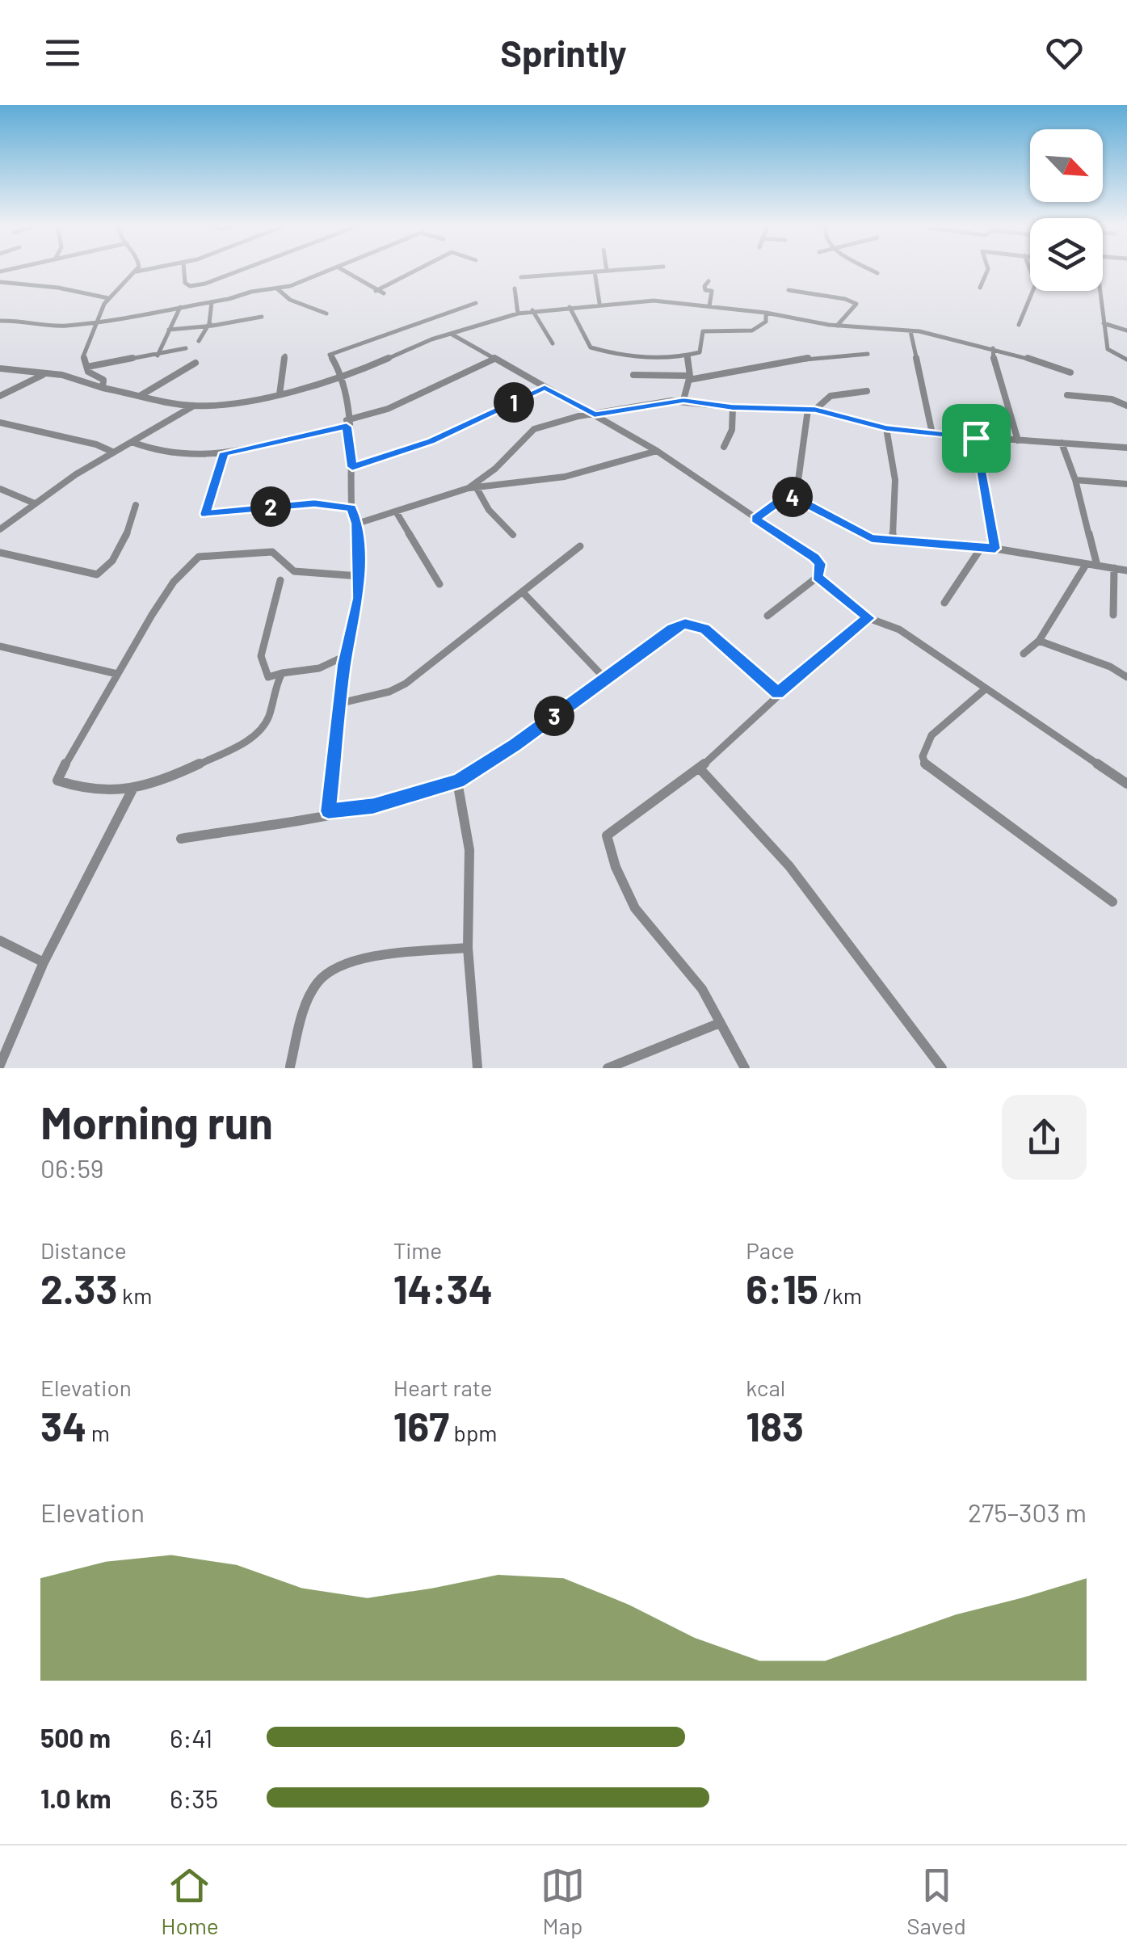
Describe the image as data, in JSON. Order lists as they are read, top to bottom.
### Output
{
  "north": "bottom right",
  "page": {
    "header": "Sprintly",
    "pins": [
      "1",
      "4",
      "2",
      "3"
    ],
    "heading": ["Morning run", "06:59"],
    "stats": [
      ["Distance", "2.33 km"],
      ["Time", "14:34"],
      ["Pace", "6:15 /km"],
      ["Elevation", "34 m"],
      ["Heart rate", "167 bpm"],
      ["kcal", "183"]
    ],
    "chart": ["Elevation", "275–303 m"],
    "list": [
      {
        "name": "500 m",
        "note": "6:41"
      },
      {
        "name": "1.0 km",
        "note": "6:35"
      }
    ],
    "tabs": ["Home", "Map", "Saved"]
  }
}
